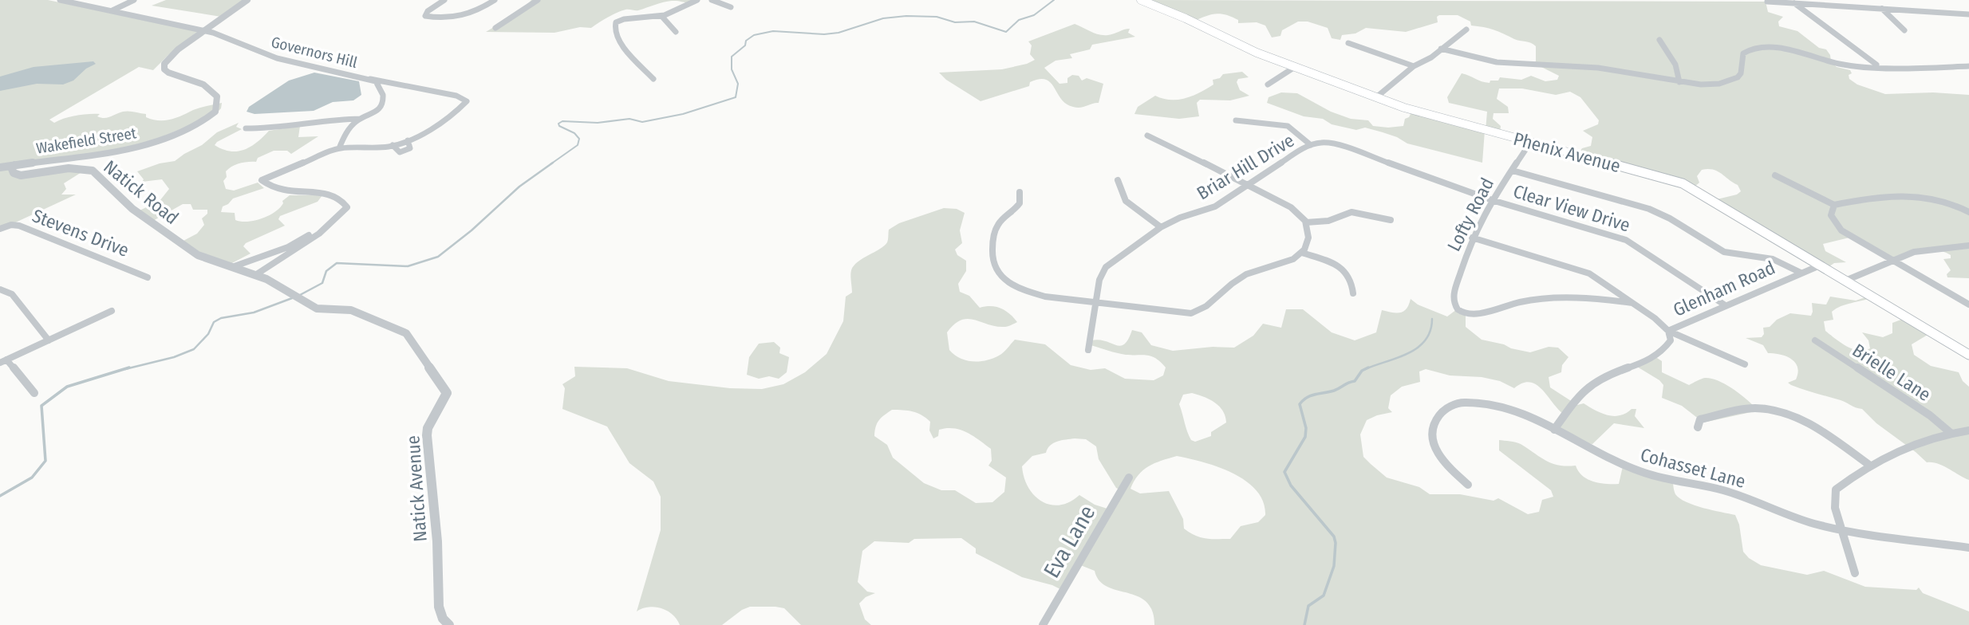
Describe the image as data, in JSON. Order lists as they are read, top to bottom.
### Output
{
  "streets": {
    "main road": ["Phenix Avenue"],
    "street": [
      "Governors Hill",
      "Wakefield Street",
      "Briar Hill Drive",
      "Natick Road",
      "Clear View Drive",
      "Lofty Road",
      "Stevens Drive",
      "Glenham Road",
      "Brielle Lane",
      "Cohasset Lane",
      "Natick Avenue",
      "Eva Lane"
    ]
  },
  "crossings": [
    ["Governors Hill", "Wakefield Street"],
    ["Wakefield Street", "Natick Road"],
    ["Phenix Avenue", "Lofty Road"],
    ["Phenix Avenue", "Glenham Road"],
    ["Briar Hill Drive", "Clear View Drive"],
    ["Briar Hill Drive", "Lofty Road"],
    ["Natick Road", "Natick Avenue"],
    ["Clear View Drive", "Lofty Road"],
    ["Clear View Drive", "Glenham Road"],
    ["Glenham Road", "Cohasset Lane"]
  ]
}
